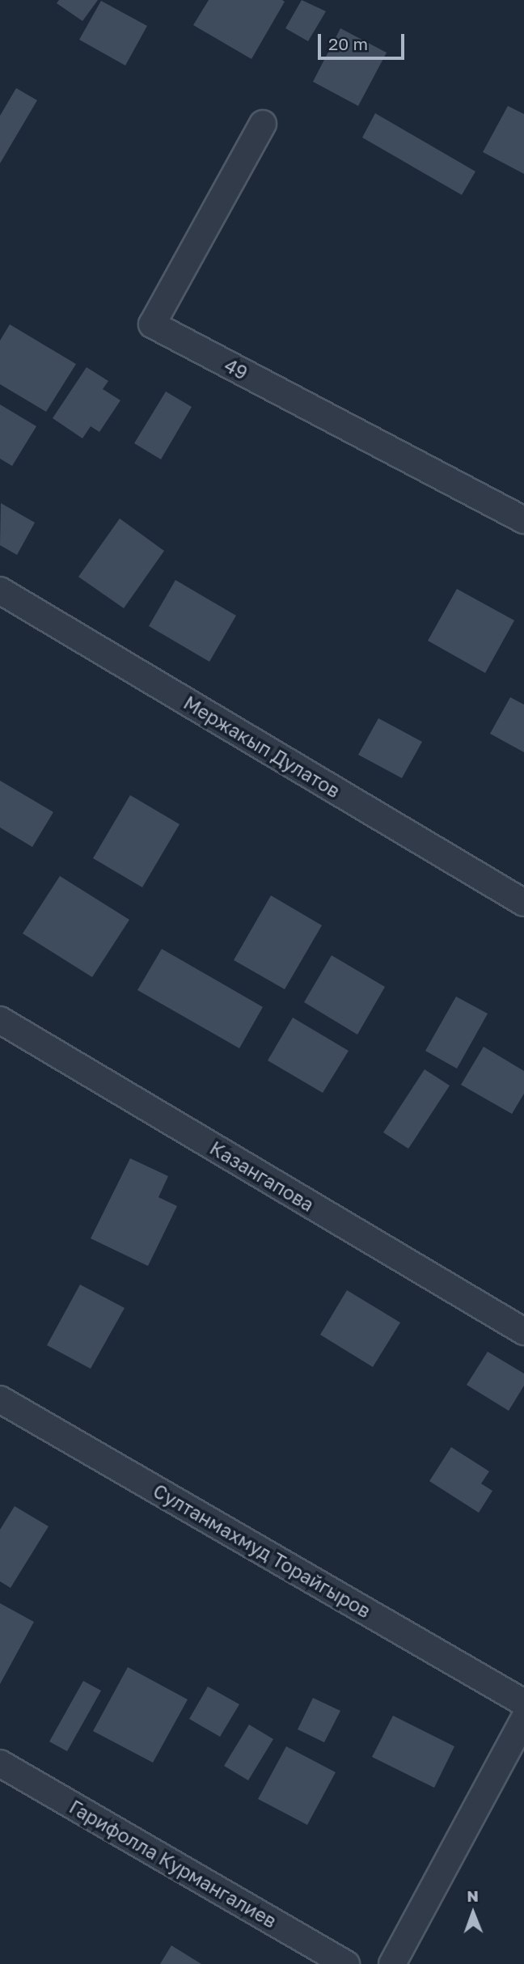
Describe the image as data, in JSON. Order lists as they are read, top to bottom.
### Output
{
  "streets": {
    "street": [
      "49",
      "Мержакып Дулатов",
      "Казангапова",
      "Султанмахмуд Торайгыров",
      "Гарифолла Курмангалиев"
    ]
  },
  "scale_bar": "20 m",
  "north": "top"
}
